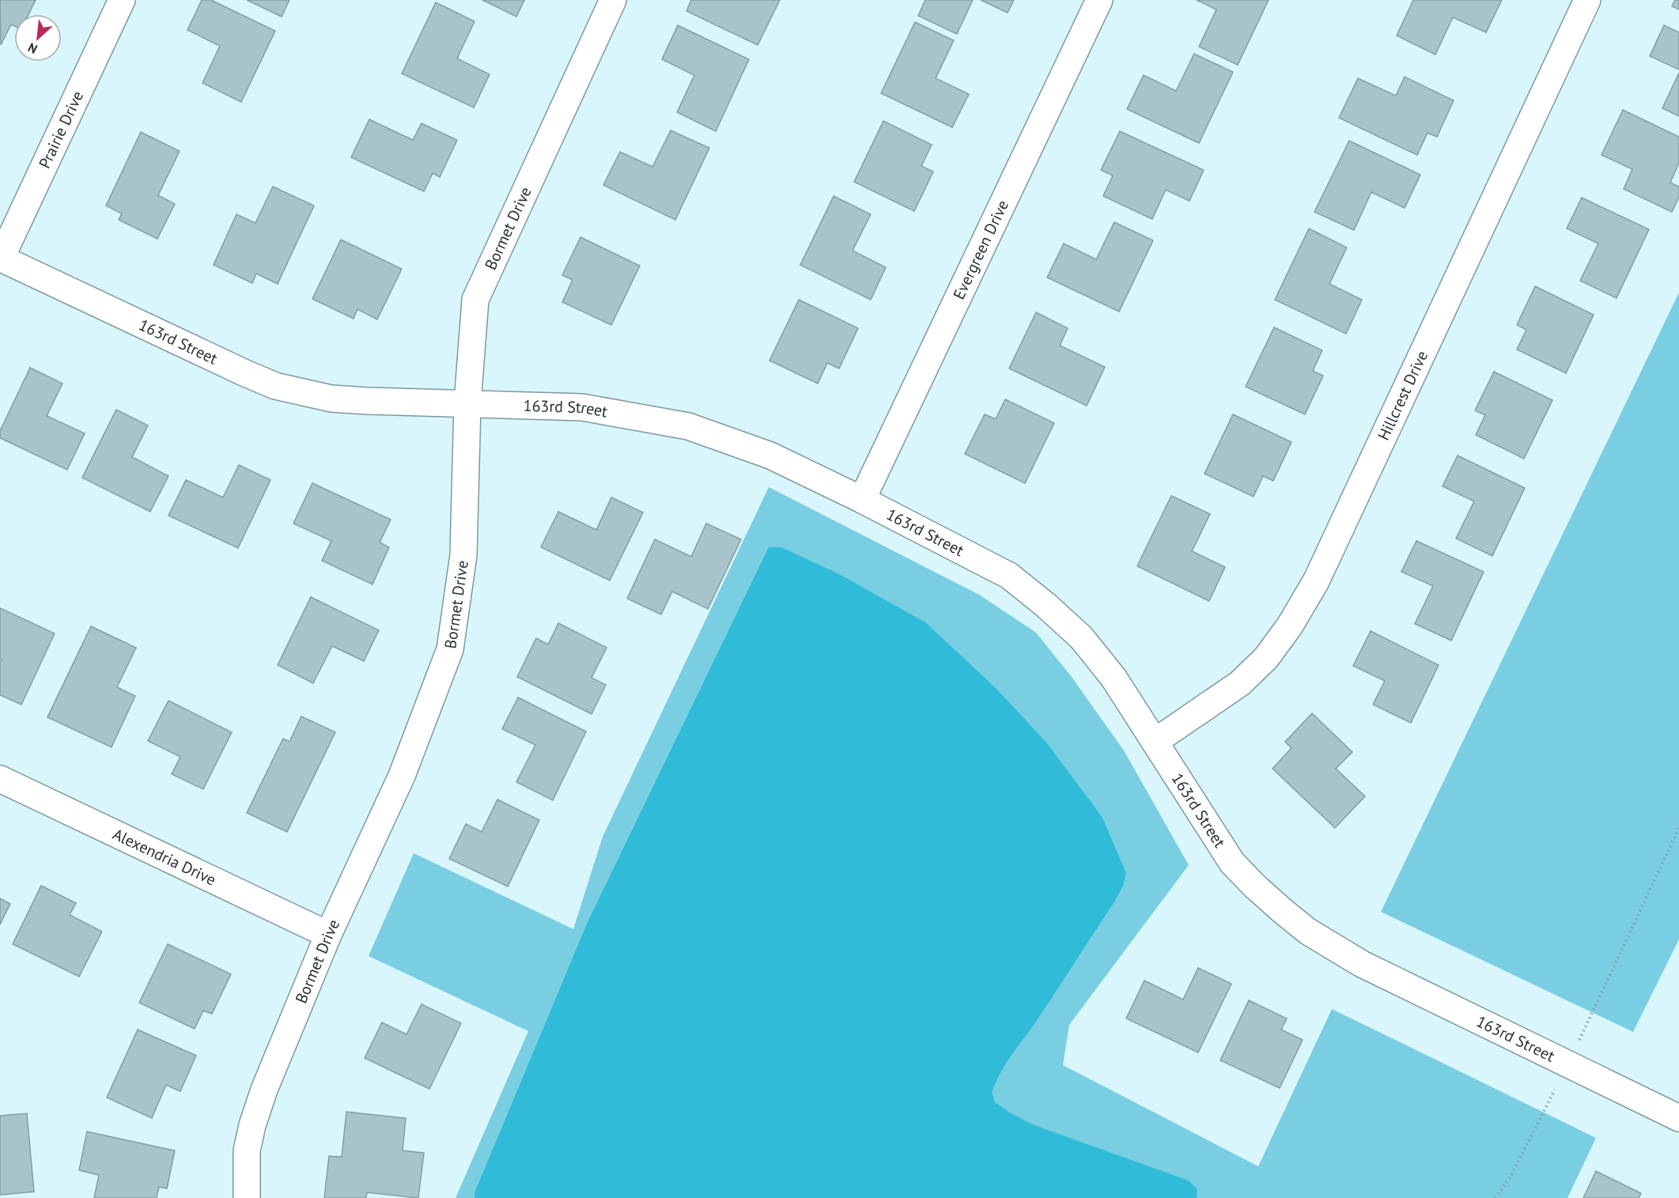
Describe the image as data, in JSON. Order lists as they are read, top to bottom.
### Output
{
  "streets": {
    "street": [
      "Prairie Drive",
      "Bormet Drive",
      "Evergreen Drive",
      "163rd Street",
      "Hillcrest Drive",
      "Alexendria Drive"
    ]
  },
  "crossings": [
    ["Prairie Drive", "163rd Street"],
    ["Bormet Drive", "163rd Street"],
    ["Bormet Drive", "Alexendria Drive"],
    ["Evergreen Drive", "163rd Street"],
    ["163rd Street", "Hillcrest Drive"]
  ],
  "north": "bottom left"
}
